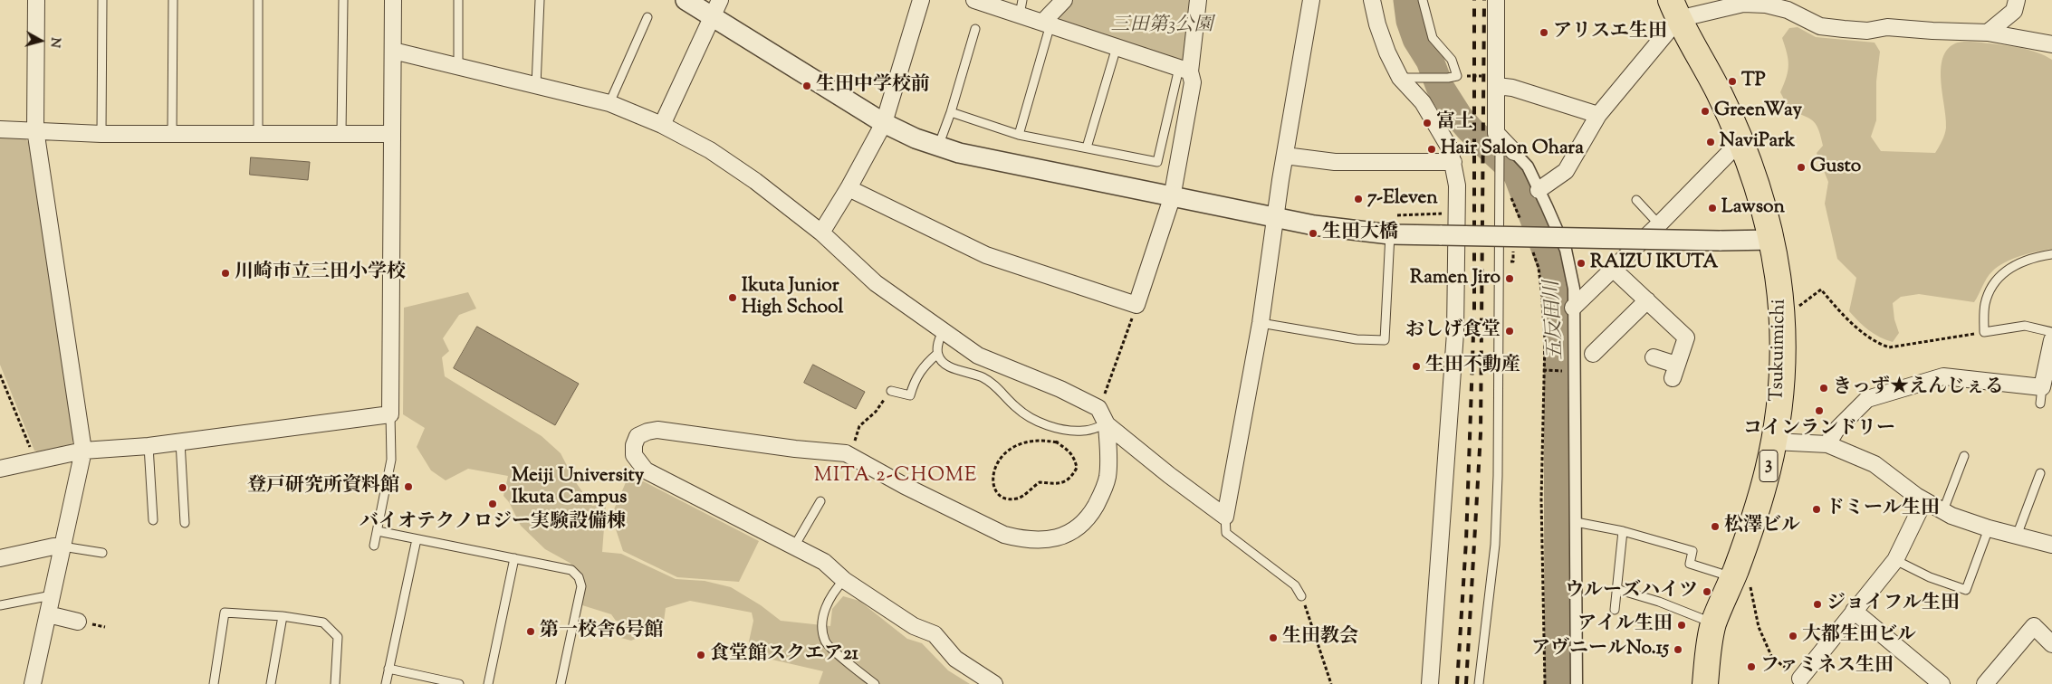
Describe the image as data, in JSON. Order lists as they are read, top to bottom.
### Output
{
  "streets": {
    "main road": ["Tsukuimichi", "3"]
  },
  "districts": ["MITA 2-CHOME"],
  "water": ["五反田川"],
  "parks": ["三田第3公園"],
  "places": [
    "アリスエ生田",
    "TP",
    "生田中学校前",
    "GreenWay",
    "富士",
    "NaviPark",
    "Hair Salon Ohara",
    "Gusto",
    "7-Eleven",
    "Lawson",
    "生田大橋",
    "RAIZU IKUTA",
    "川崎市立三田小学校",
    "Ramen Jiro",
    "Ikuta Junior High School",
    "おしげ食堂",
    "生田不動産",
    "きっず★えんじぇる",
    "コインランドリー",
    "登戸研究所資料館",
    "Meiji University Ikuta Campus",
    "バイオテクノロジー実験設備棟",
    "ドミール生田",
    "松澤ビル",
    "ウルーズハイツ",
    "ジョイフル生田",
    "アイル生田",
    "第一校舎6号館",
    "大都生田ビル",
    "生田教会",
    "アヴニールNo.15",
    "食堂館スクエア21",
    "ファミネス生田"
  ],
  "north": "right"
}
